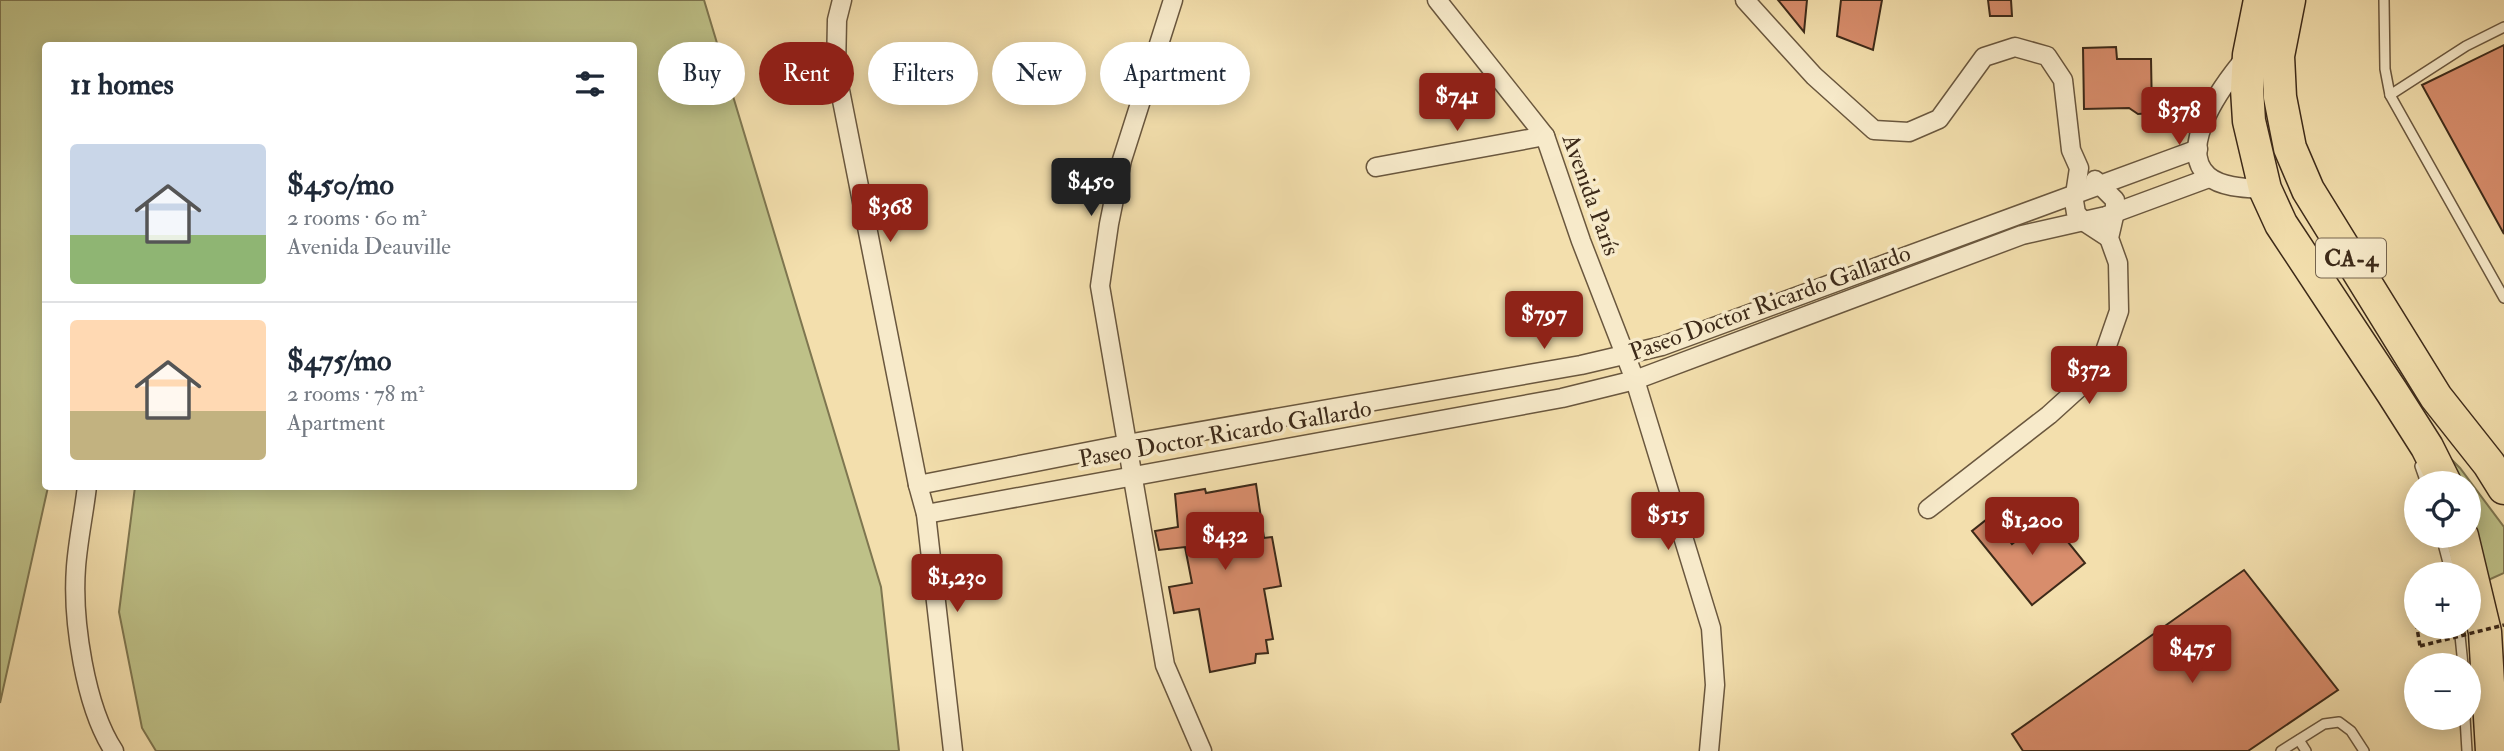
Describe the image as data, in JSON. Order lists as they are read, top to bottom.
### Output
{
  "streets": {
    "highway": ["CA-4"],
    "street": ["Avenida París", "Paseo Doctor Ricardo Gallardo"]
  },
  "crossings": [
    ["Avenida París", "Paseo Doctor Ricardo Gallardo"]
  ],
  "page": {
    "chip": [
      "Buy",
      "Rent",
      "Filters",
      "New",
      "Apartment"
    ],
    "heading": "11 homes",
    "price": [
      "$741",
      "$378",
      "$450",
      "$368",
      "$797",
      "$372",
      "$515",
      "$1,200",
      "$432",
      "$1,230",
      "$475"
    ],
    "list": [
      {
        "name": "$450/mo",
        "note": "2 rooms · 60 m² · Avenida Deauville"
      },
      {
        "name": "$475/mo",
        "note": "2 rooms · 78 m² · Apartment"
      }
    ],
    "map_buttons": ["+", "−"]
  }
}
